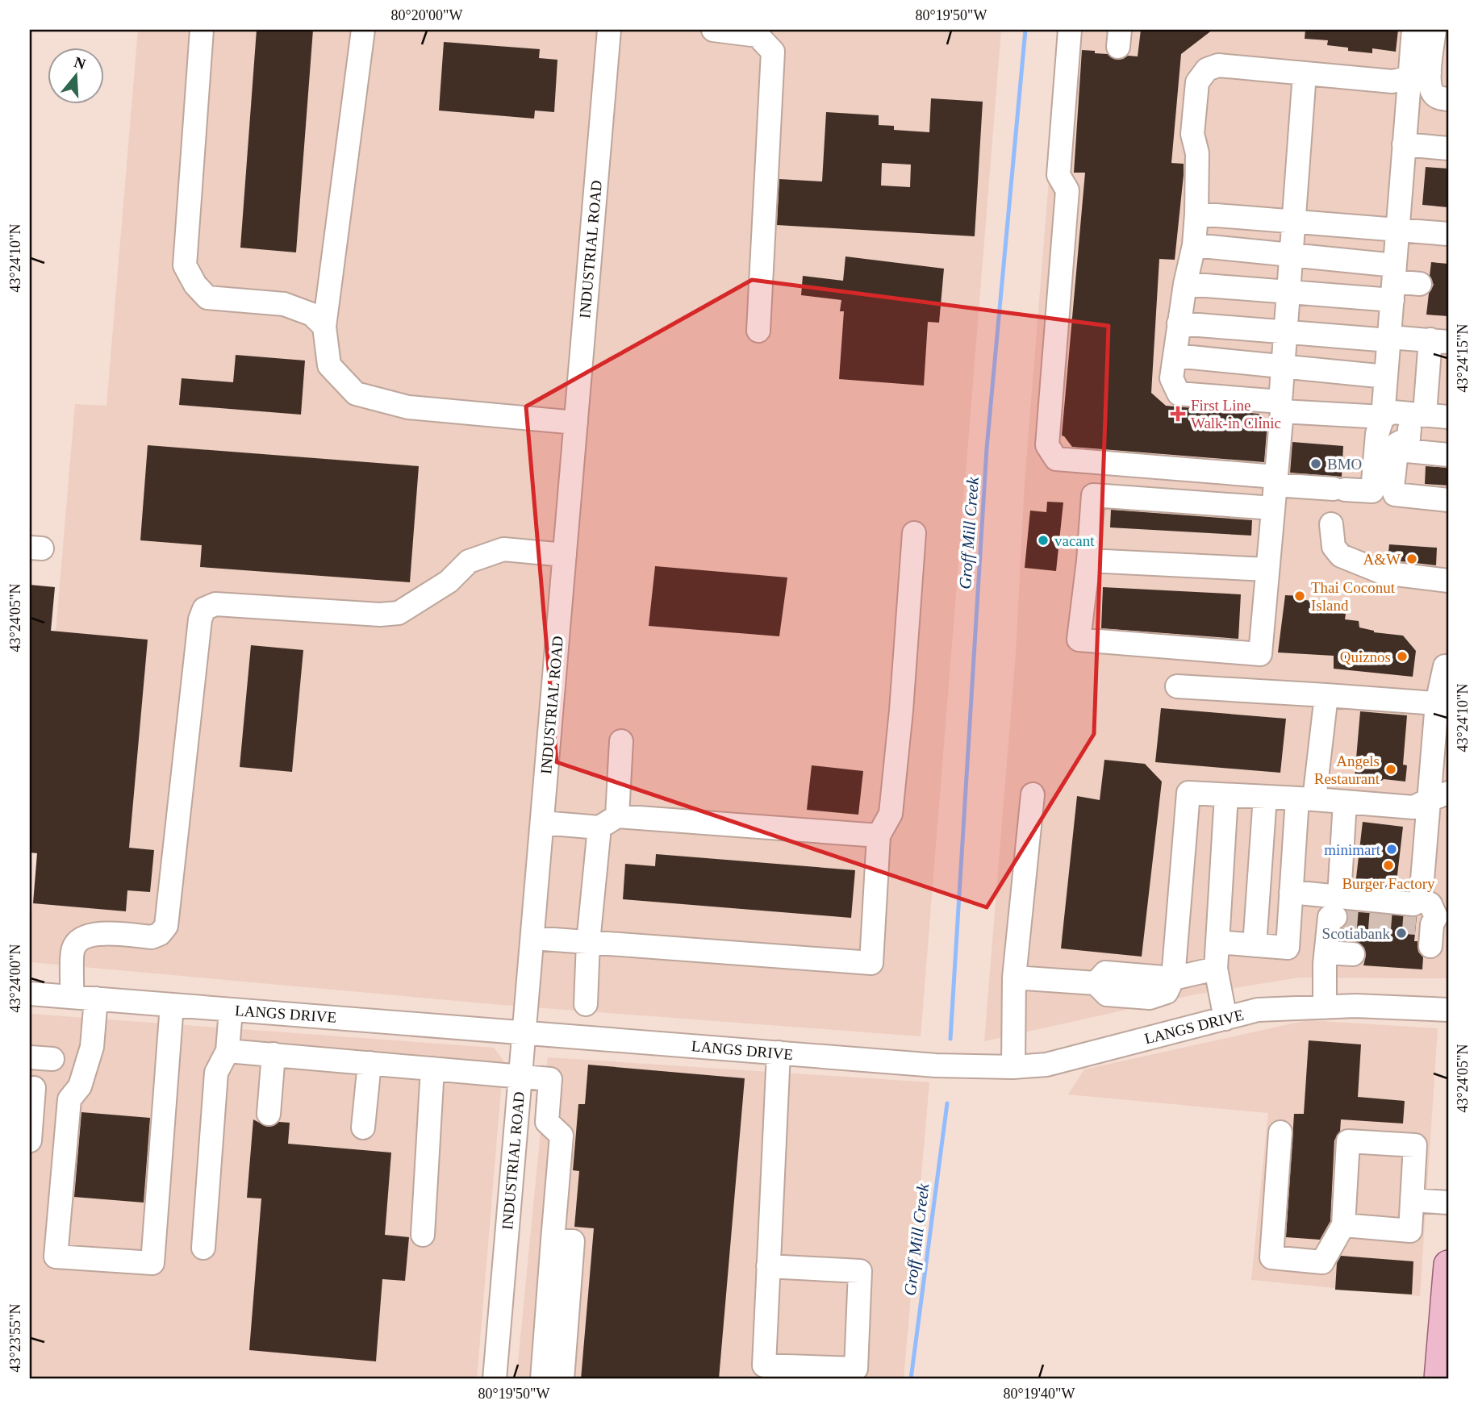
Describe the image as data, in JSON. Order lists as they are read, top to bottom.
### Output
{
  "streets": {
    "street": ["INDUSTRIAL ROAD", "LANGS DRIVE"]
  },
  "crossings": [
    ["INDUSTRIAL ROAD", "LANGS DRIVE"]
  ],
  "water": ["Groff Mill Creek"],
  "places": {
    "health": ["First Line Walk-in Clinic"],
    "other": [
      "BMO",
      "vacant",
      "A&W",
      "Thai Coconut Island",
      "Quiznos",
      "Angels Restaurant",
      "minimart",
      "Burger Factory",
      "Scotiabank"
    ]
  },
  "north": "top",
  "coordinates": [
    "80°20'00\"W",
    "80°19'50\"W",
    "43°24'10\"N",
    "43°24'15\"N",
    "43°24'05\"N",
    "43°24'00\"N",
    "43°23'55\"N",
    "80°19'40\"W"
  ]
}
